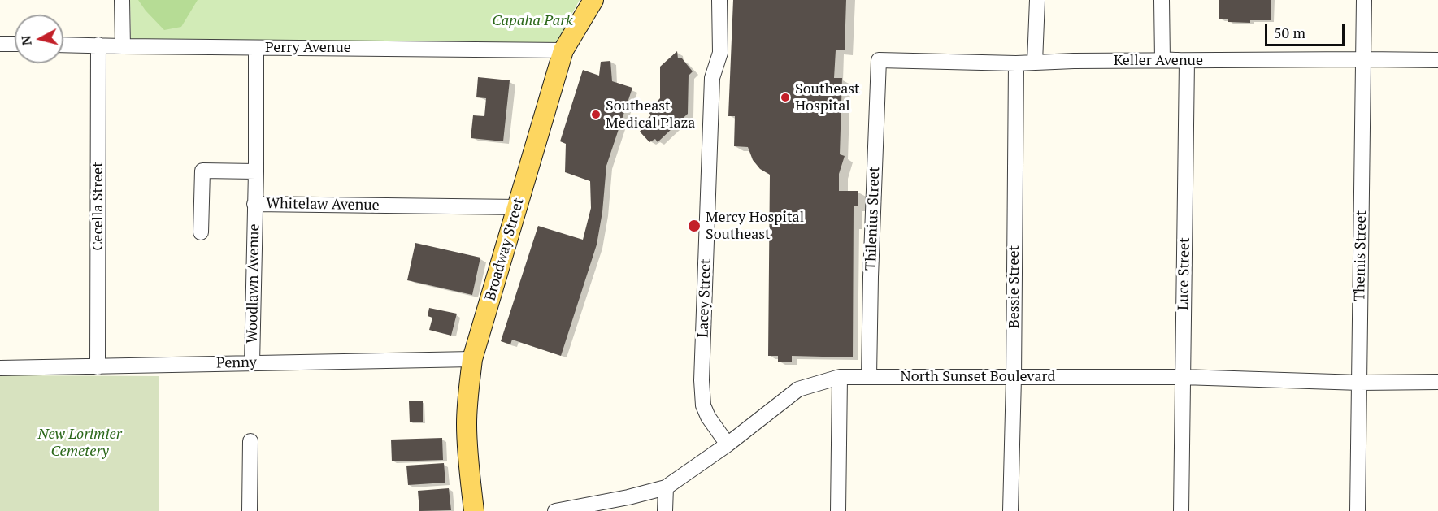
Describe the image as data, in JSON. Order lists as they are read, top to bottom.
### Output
{
  "streets": {
    "main road": ["Broadway Street"],
    "street": [
      "Perry Avenue",
      "Keller Avenue",
      "Whitelaw Avenue",
      "Cecella Street",
      "Thilenius Street",
      "Themis Street",
      "Luce Street",
      "Woodlawn Avenue",
      "Bessie Street",
      "Lacey Street",
      "Penny",
      "North Sunset Boulevard"
    ]
  },
  "crossings": [
    ["Perry Avenue", "Whitelaw Avenue"],
    ["Perry Avenue", "Cecella Street"],
    ["Perry Avenue", "Broadway Street"],
    ["Keller Avenue", "Thilenius Street"],
    ["Keller Avenue", "Themis Street"],
    ["Keller Avenue", "Luce Street"],
    ["Keller Avenue", "Bessie Street"],
    ["Whitelaw Avenue", "Broadway Street"],
    ["Whitelaw Avenue", "Woodlawn Avenue"],
    ["Cecella Street", "Penny"],
    ["Thilenius Street", "North Sunset Boulevard"],
    ["Broadway Street", "Penny"],
    ["Themis Street", "North Sunset Boulevard"],
    ["Luce Street", "North Sunset Boulevard"],
    ["Woodlawn Avenue", "Penny"],
    ["Bessie Street", "North Sunset Boulevard"],
    ["Lacey Street", "North Sunset Boulevard"]
  ],
  "parks": ["Capaha Park", "New Lorimier Cemetery"],
  "places": ["Southeast Hospital", "Southeast Medical Plaza", "Mercy Hospital Southeast"],
  "scale_bar": "50 m",
  "north": "left"
}
